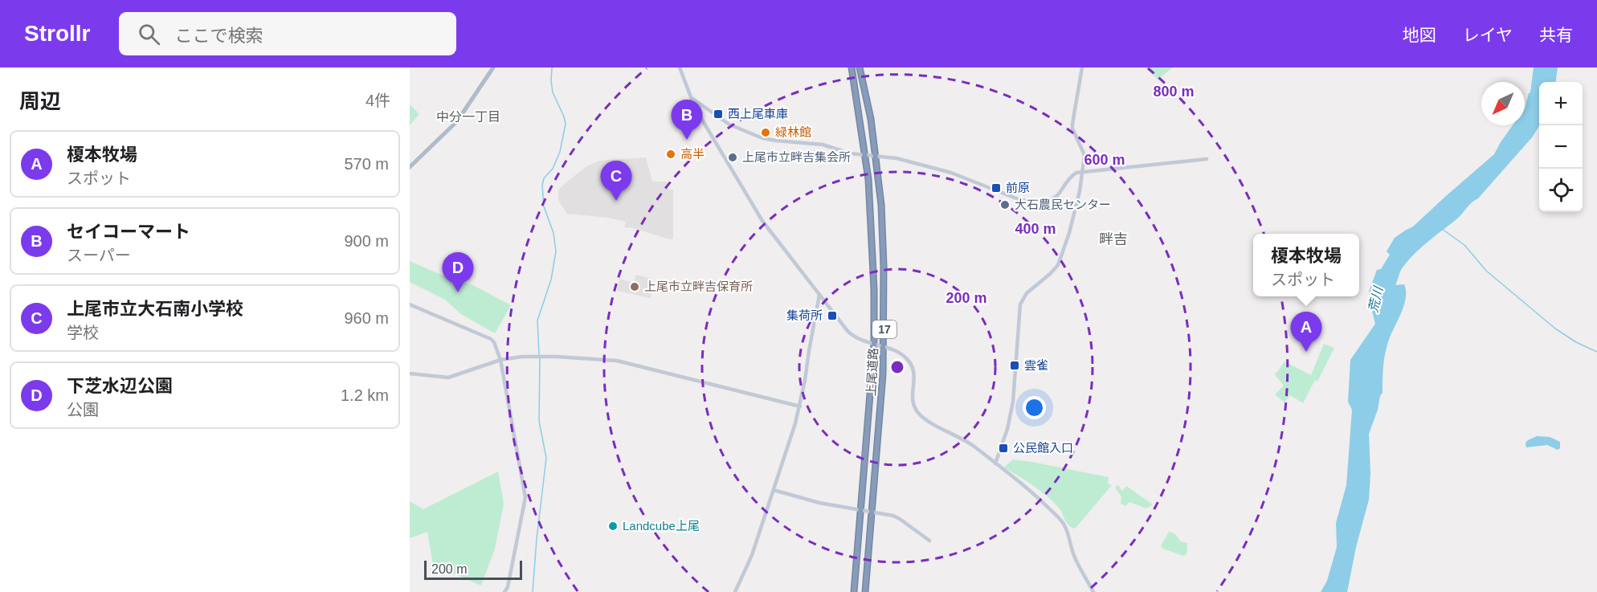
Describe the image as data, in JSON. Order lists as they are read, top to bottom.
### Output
{
  "streets": {
    "highway": ["17", "上尾道路"]
  },
  "districts": ["中分一丁目", "畔吉"],
  "water": ["荒川"],
  "places": {
    "transit": [
      "西上尾車庫",
      "前原",
      "集荷所",
      "雲雀",
      "公民館入口"
    ],
    "other": [
      "緑林館",
      "高半",
      "上尾市立畔吉集会所",
      "大石農民センター",
      "上尾市立畔吉保育所",
      "Landcube上尾"
    ]
  },
  "scale_bar": "200 m",
  "north": "bottom left",
  "page": {
    "header": "Strollr",
    "search": "ここで検索",
    "nav": ["地図", "レイヤ", "共有"],
    "heading": ["周辺", "4件"],
    "map_buttons": ["+", "−"],
    "pins": [
      "B",
      "C",
      "D",
      "A"
    ],
    "list": [
      {
        "mark": "A",
        "name": "榎本牧場",
        "note": "スポット",
        "value": "570 m"
      },
      {
        "mark": "B",
        "name": "セイコーマート",
        "note": "スーパー",
        "value": "900 m"
      },
      {
        "mark": "C",
        "name": "上尾市立大石南小学校",
        "note": "学校",
        "value": "960 m"
      },
      {
        "mark": "D",
        "name": "下芝水辺公園",
        "note": "公園",
        "value": "1.2 km"
      }
    ],
    "popup": ["榎本牧場", "スポット"],
    "scale": "200 m"
  },
  "rings": [
    "800 m",
    "600 m",
    "400 m",
    "200 m"
  ]
}
